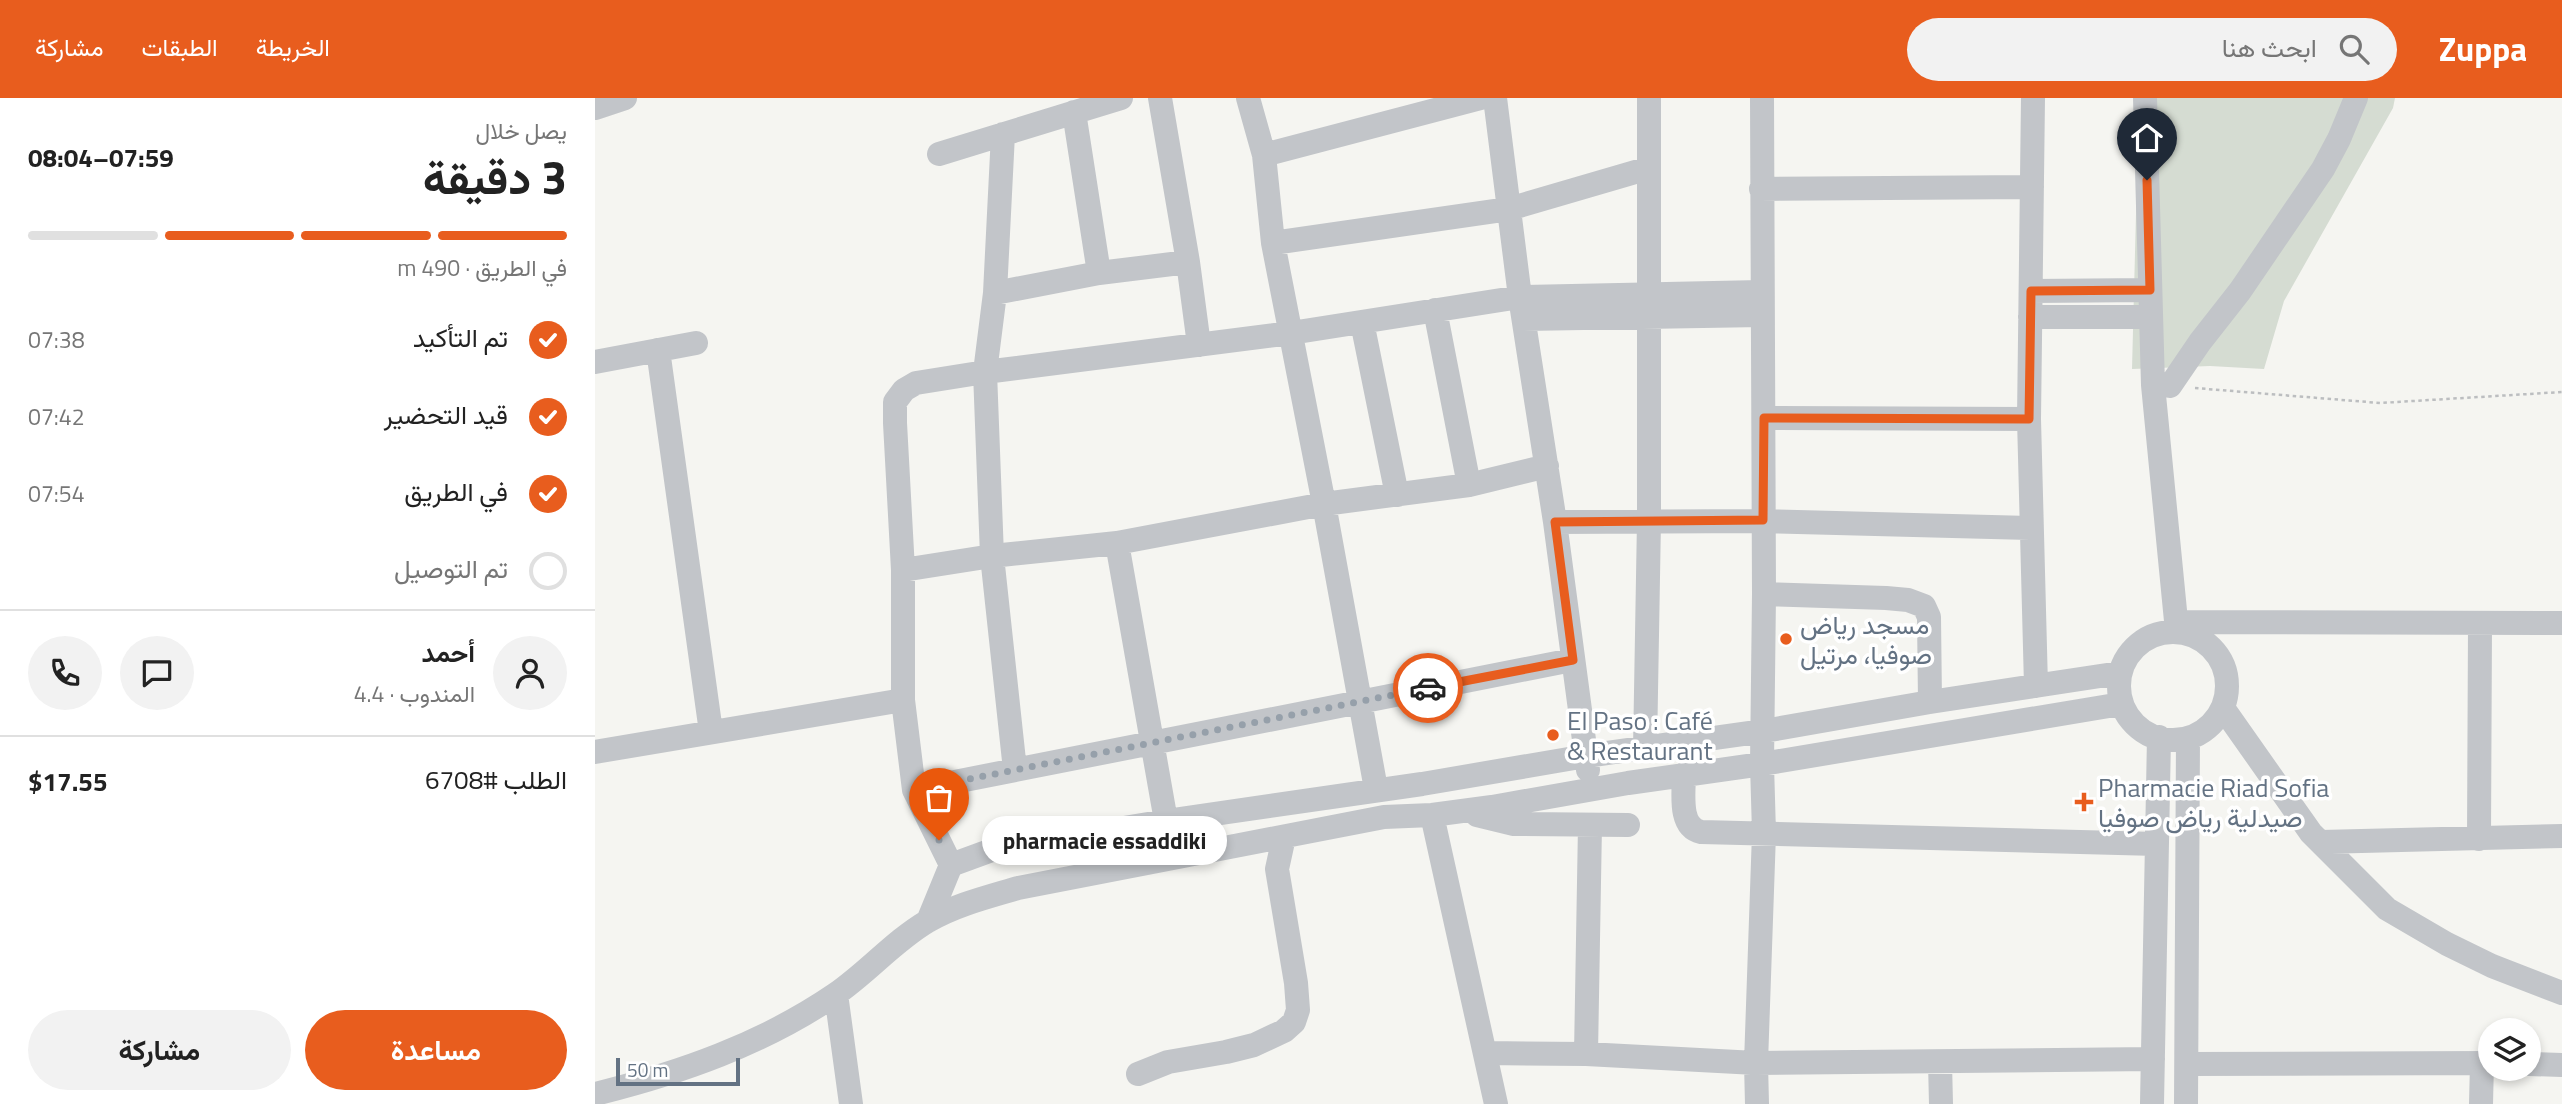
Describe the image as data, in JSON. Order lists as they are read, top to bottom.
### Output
{
  "places": {
    "other": ["مسجد رياض صوفيا، مرتیل", "El Paso : Café & Restaurant", "pharmacie essaddiki"],
    "health": ["Pharmacie Riad Sofia صيدلية رياض صوفيا"]
  },
  "scale_bar": "50 m",
  "page": {
    "header": "Zuppa",
    "search": "ابحث هنا",
    "nav": ["الخريطة", "الطبقات", "مشاركة"],
    "heading": ["3 دقيقة", "يصل خلال", "07:59–08:04"],
    "panel": [
      "أحمد",
      "المندوب · 4.4",
      "الطلب #6708",
      "$17.55"
    ],
    "bar": "في الطريق · 490 m",
    "list": [
      ["تم التأكيد", "07:38"],
      ["قيد التحضير", "07:42"],
      ["في الطريق", "07:54"],
      "تم التوصيل"
    ],
    "bubble": "pharmacie essaddiki",
    "buttons": ["مساعدة", "مشاركة"],
    "scale": "50 m"
  }
}
